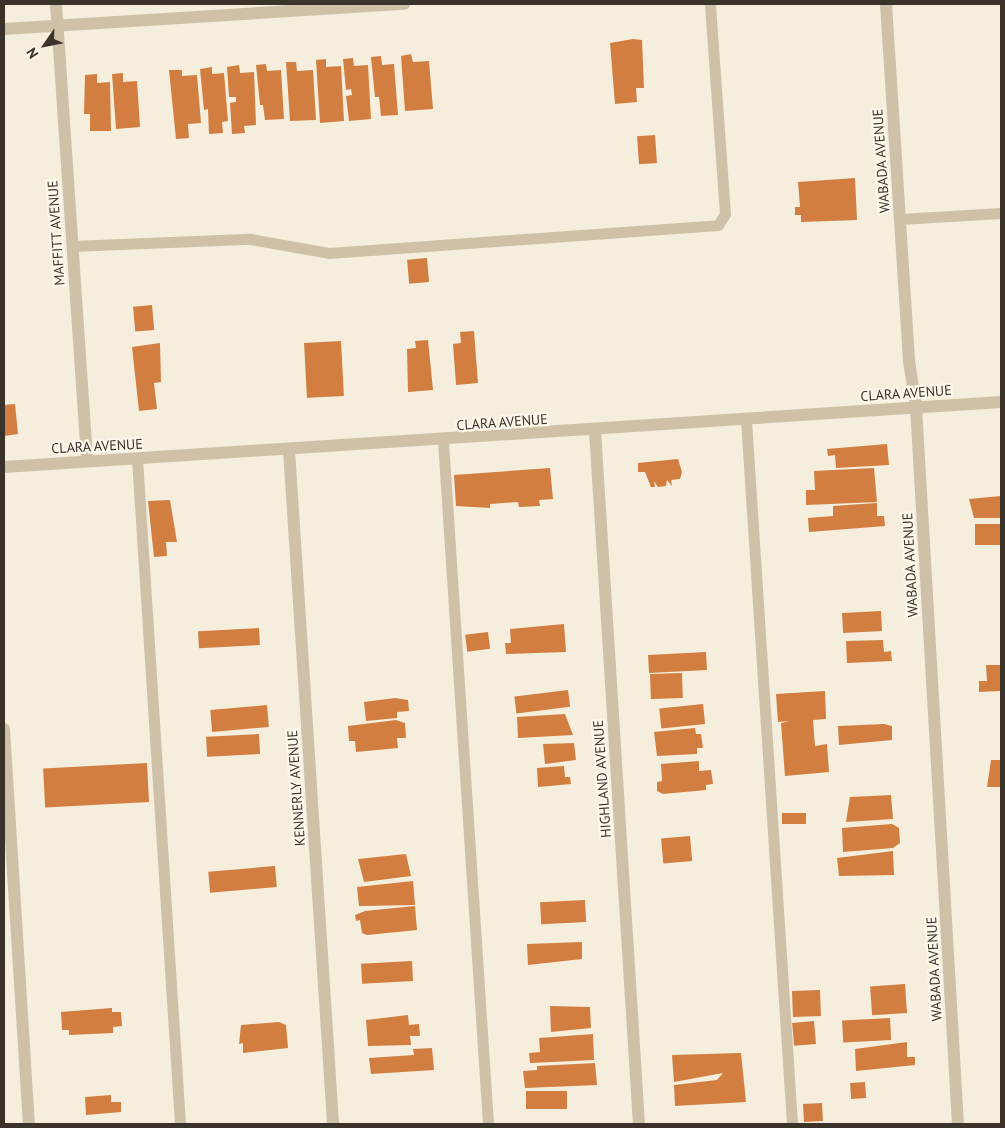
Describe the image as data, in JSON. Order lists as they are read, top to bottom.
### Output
{
  "streets": {
    "street": [
      "WABADA AVENUE",
      "MAFFITT AVENUE",
      "CLARA AVENUE",
      "HIGHLAND AVENUE",
      "KENNERLY AVENUE"
    ]
  },
  "crossings": [
    ["WABADA AVENUE", "CLARA AVENUE"],
    ["MAFFITT AVENUE", "CLARA AVENUE"],
    ["CLARA AVENUE", "HIGHLAND AVENUE"],
    ["CLARA AVENUE", "KENNERLY AVENUE"]
  ],
  "north": "bottom left"
}
